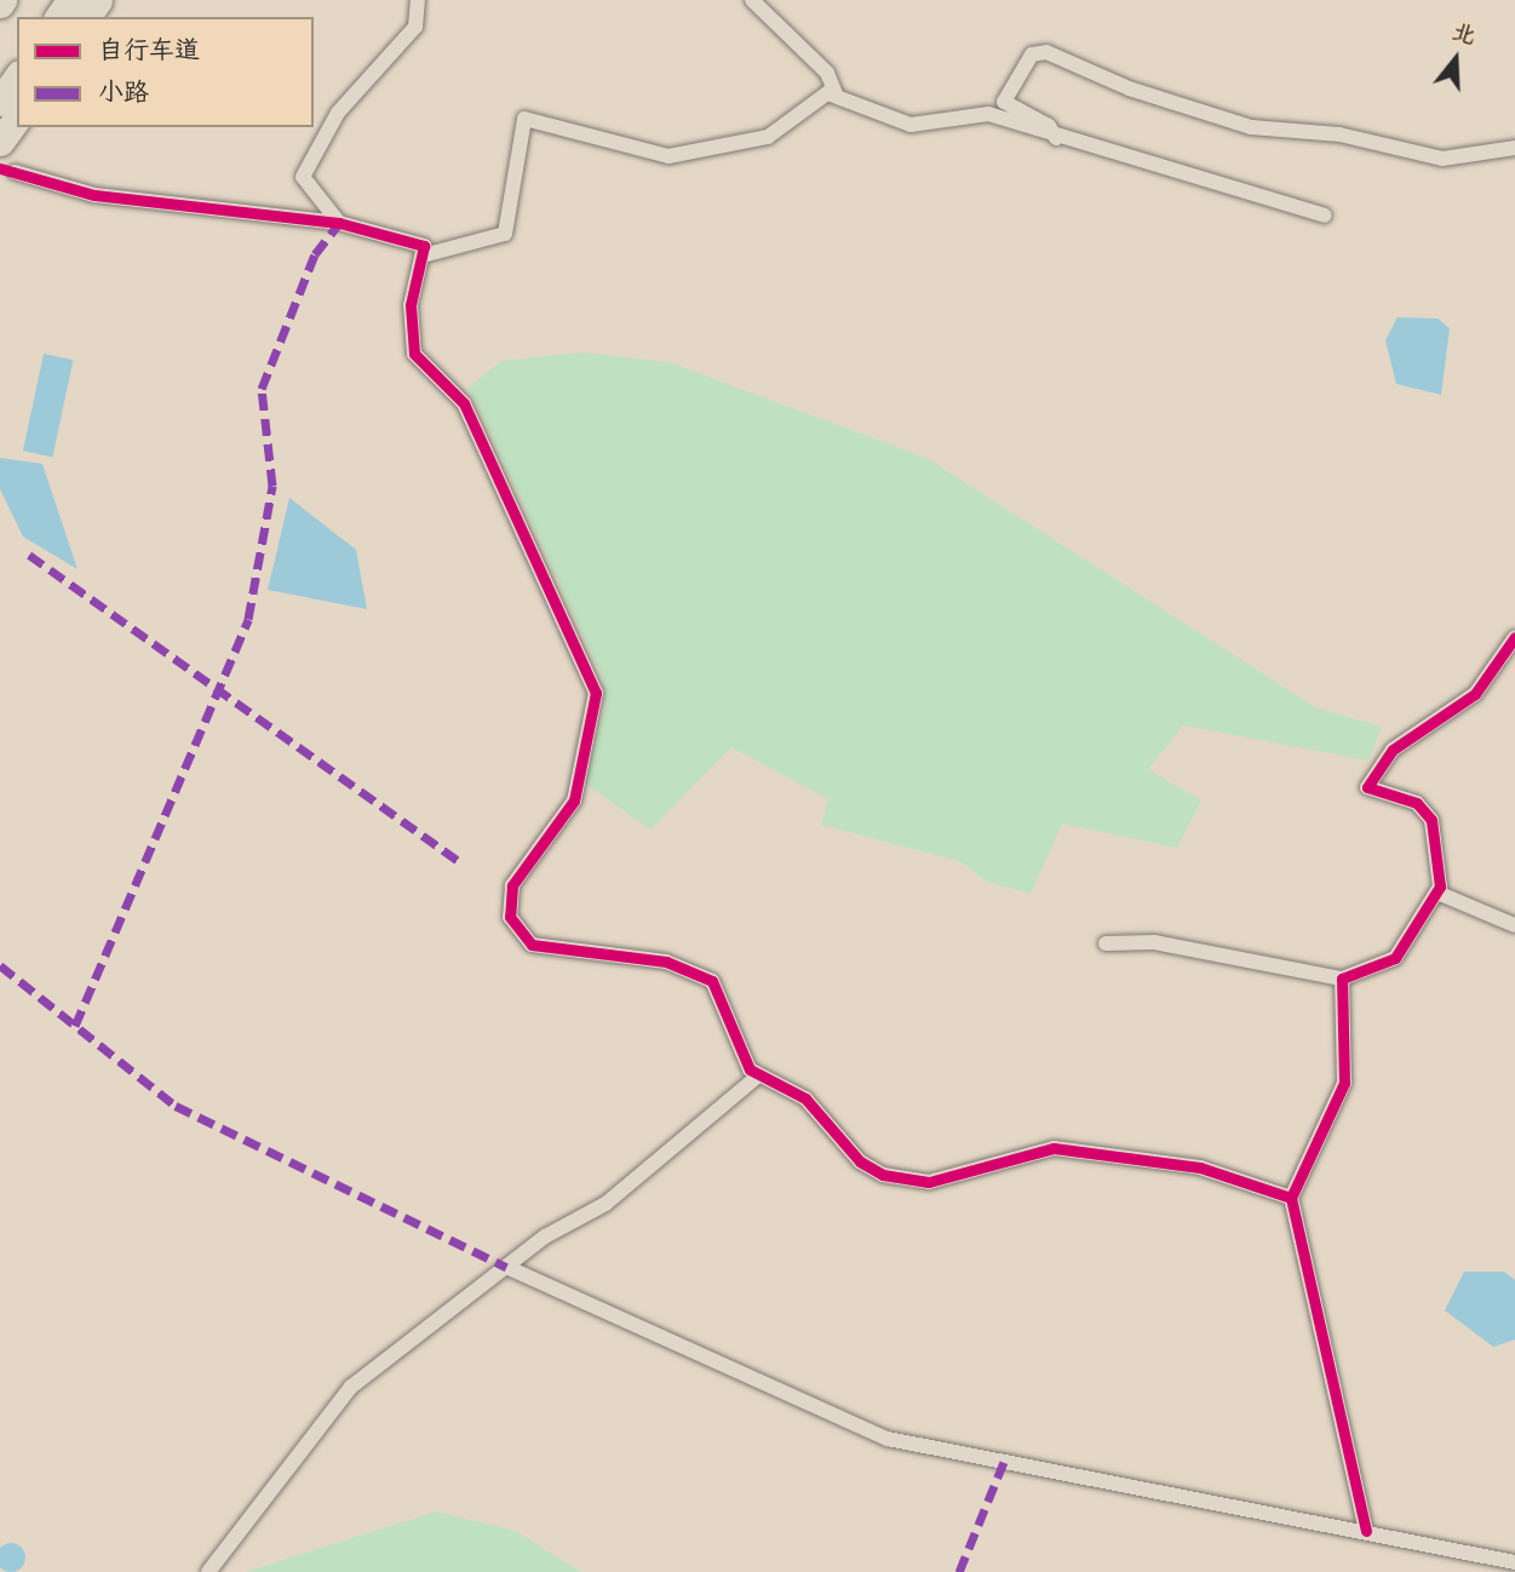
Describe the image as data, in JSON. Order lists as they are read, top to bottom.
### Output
{
  "legend": ["自行车道", "小路"],
  "north": "top"
}
